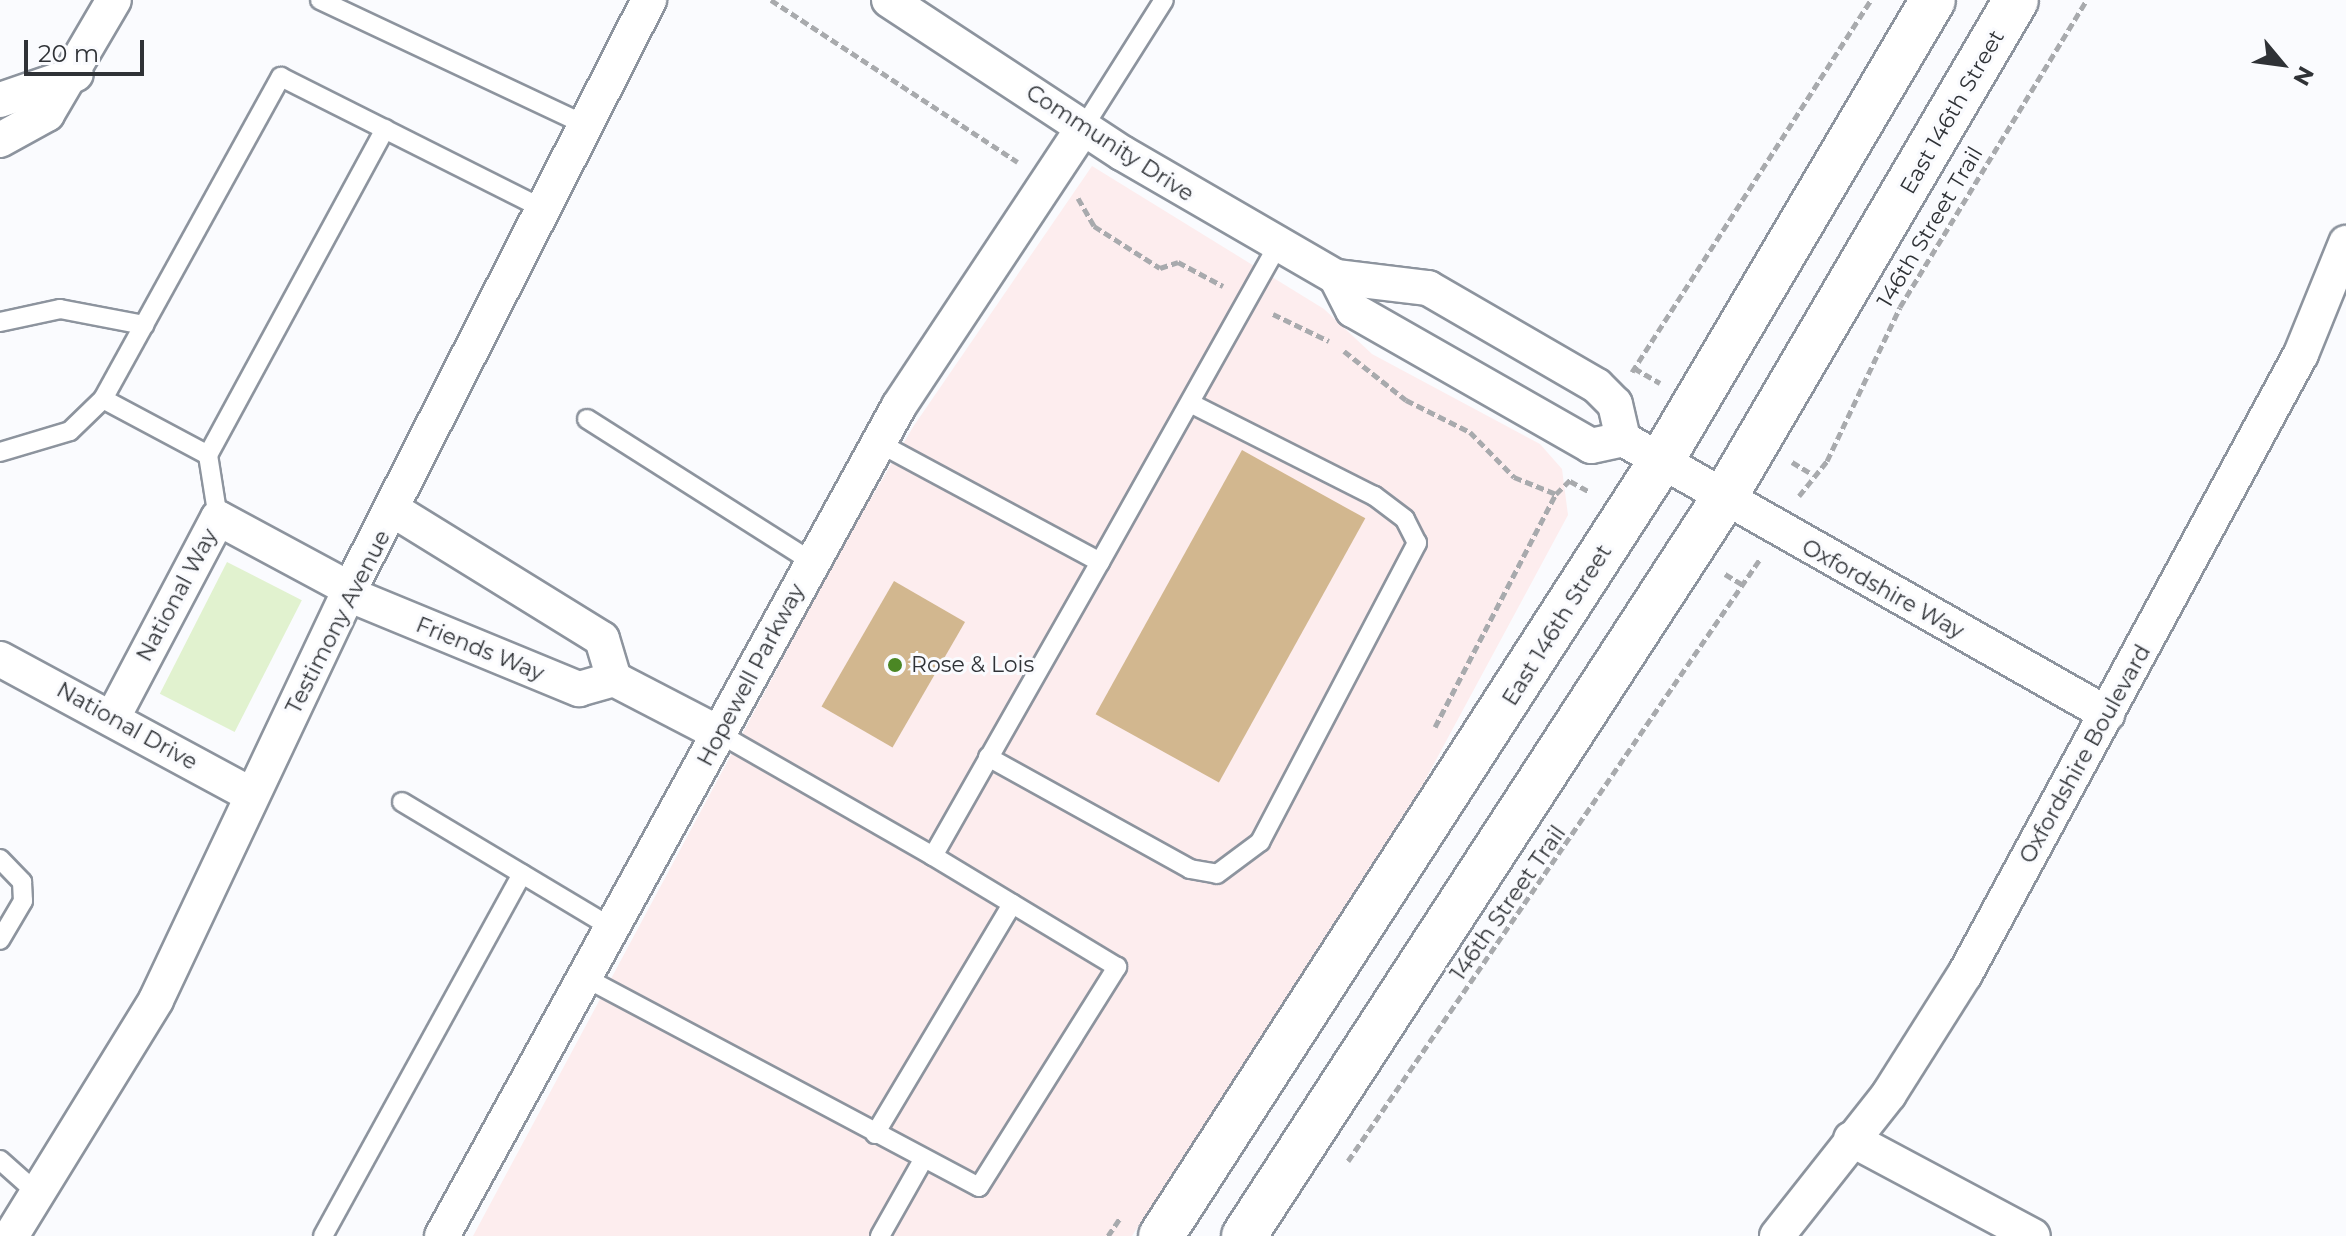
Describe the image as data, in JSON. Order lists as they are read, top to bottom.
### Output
{
  "streets": {
    "main road": ["East 146th Street"],
    "street": [
      "Community Drive",
      "Oxfordshire Way",
      "National Way",
      "Testimony Avenue",
      "Friends Way",
      "Hopewell Parkway",
      "National Drive",
      "Oxfordshire Boulevard"
    ],
    "path": ["146th Street Trail"]
  },
  "crossings": [
    ["East 146th Street", "Oxfordshire Way"],
    ["Community Drive", "Hopewell Parkway"],
    ["Oxfordshire Way", "Oxfordshire Boulevard"],
    ["National Way", "Testimony Avenue"],
    ["National Way", "Friends Way"],
    ["National Way", "National Drive"],
    ["Testimony Avenue", "Friends Way"],
    ["Testimony Avenue", "National Drive"]
  ],
  "places": ["Rose & Lois"],
  "scale_bar": "20 m",
  "north": "bottom right"
}
